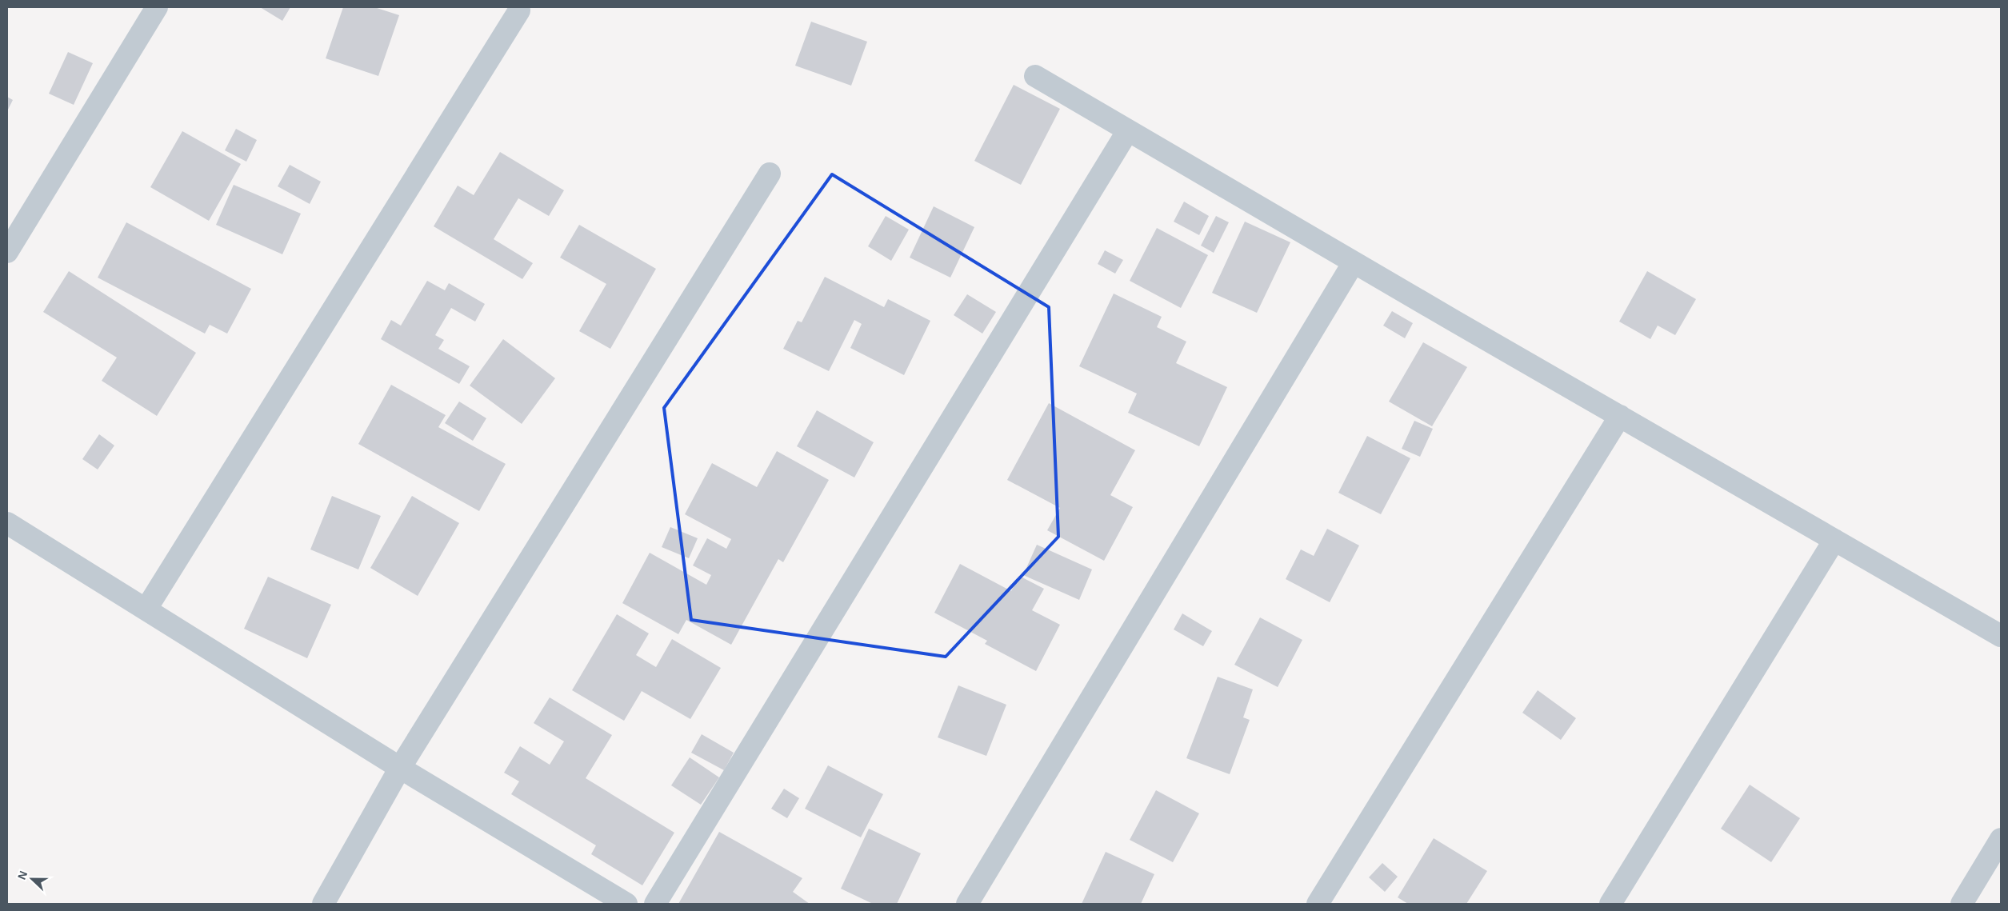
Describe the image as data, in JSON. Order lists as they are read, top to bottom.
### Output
{
  "north": "left"
}
